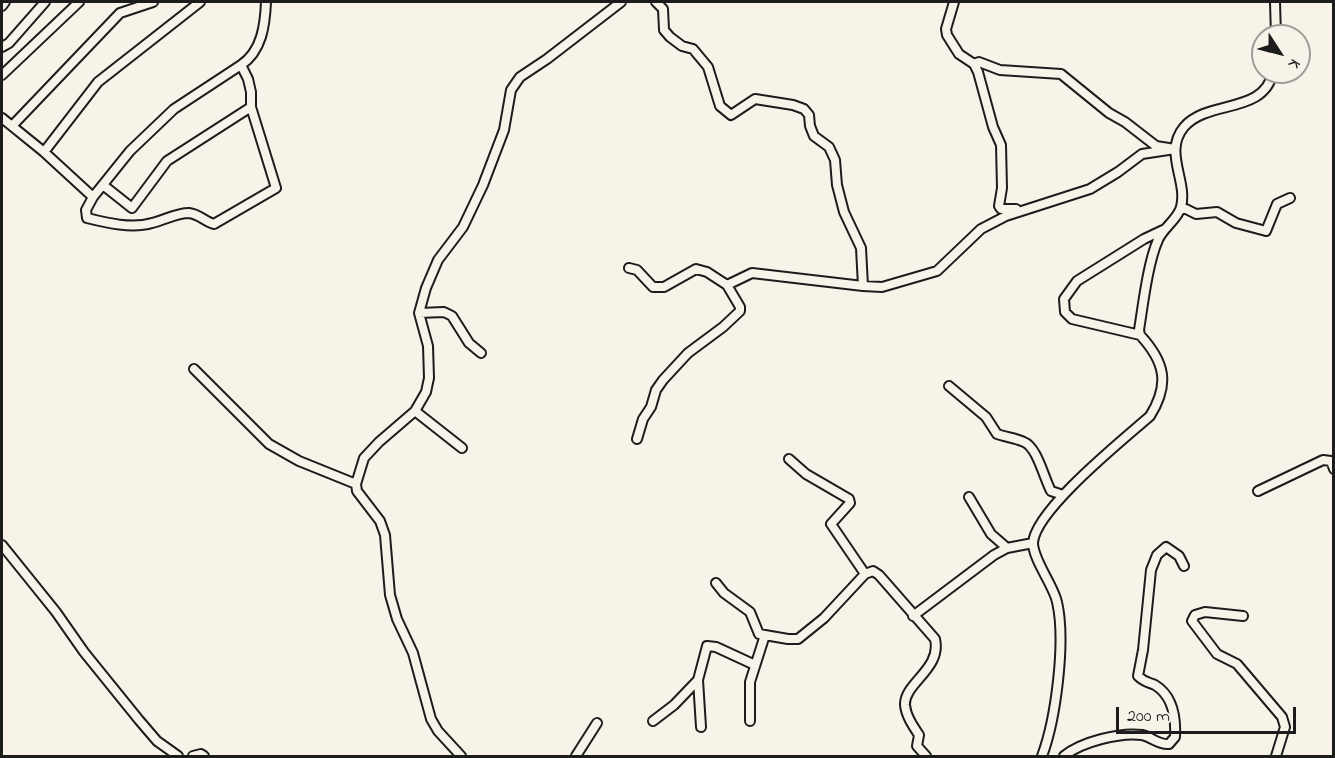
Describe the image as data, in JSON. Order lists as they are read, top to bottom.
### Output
{
  "scale_bar": "200 m",
  "north": "bottom right"
}
